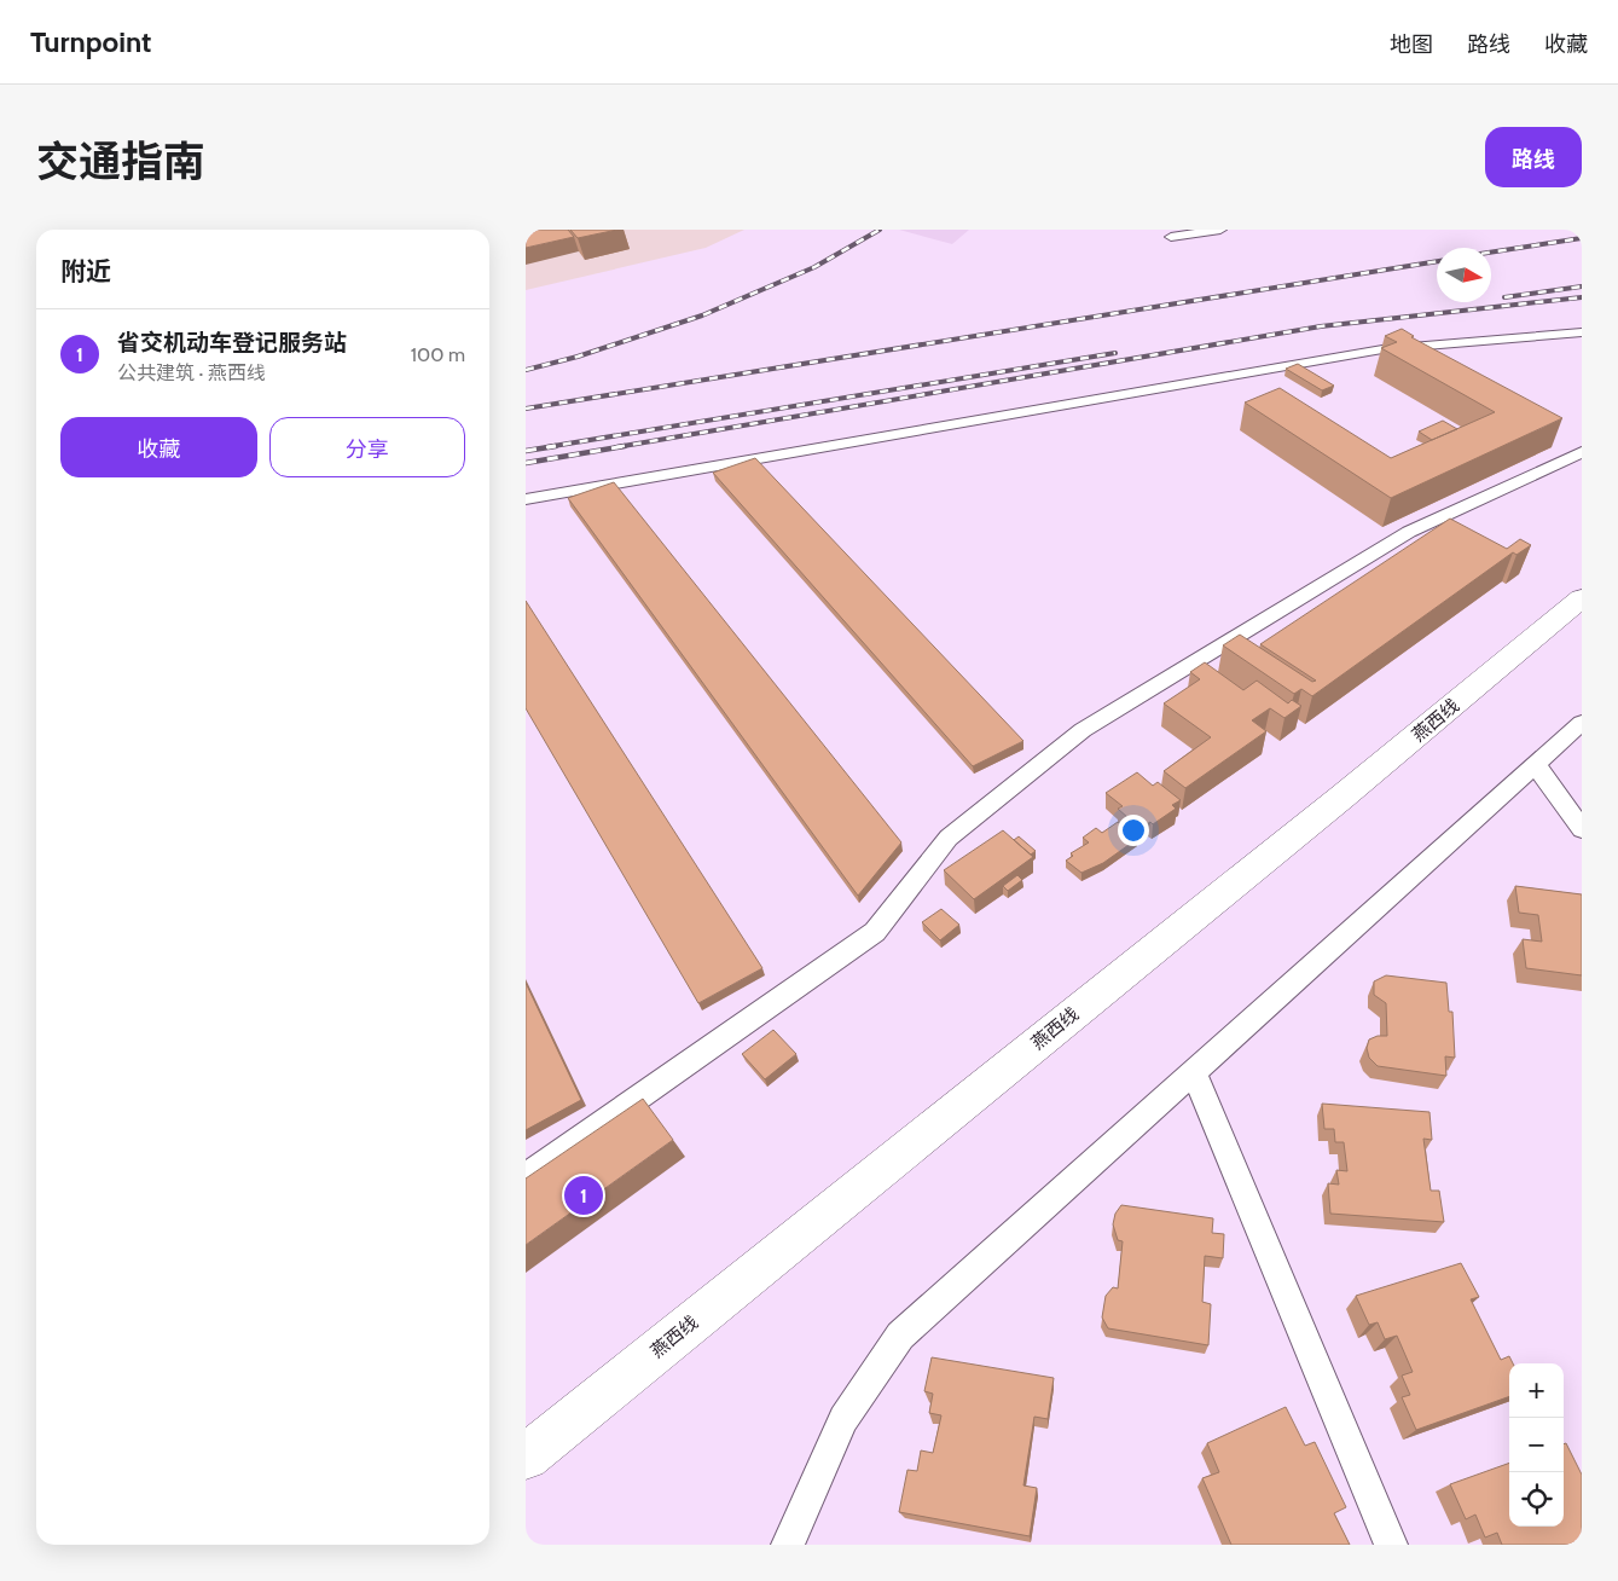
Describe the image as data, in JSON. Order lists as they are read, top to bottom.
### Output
{
  "streets": {
    "street": ["燕西线"]
  },
  "north": "right",
  "page": {
    "header": "Turnpoint",
    "nav": ["地图", "路线", "收藏"],
    "title": "交通指南",
    "buttons": [
      "路线",
      ["收藏", "分享"]
    ],
    "heading": "附近",
    "list": [
      {
        "mark": "1",
        "name": "省交机动车登记服务站",
        "note": "公共建筑 · 燕西线",
        "value": "100 m"
      }
    ],
    "pins": "1",
    "map_buttons": ["+", "−"]
  }
}
